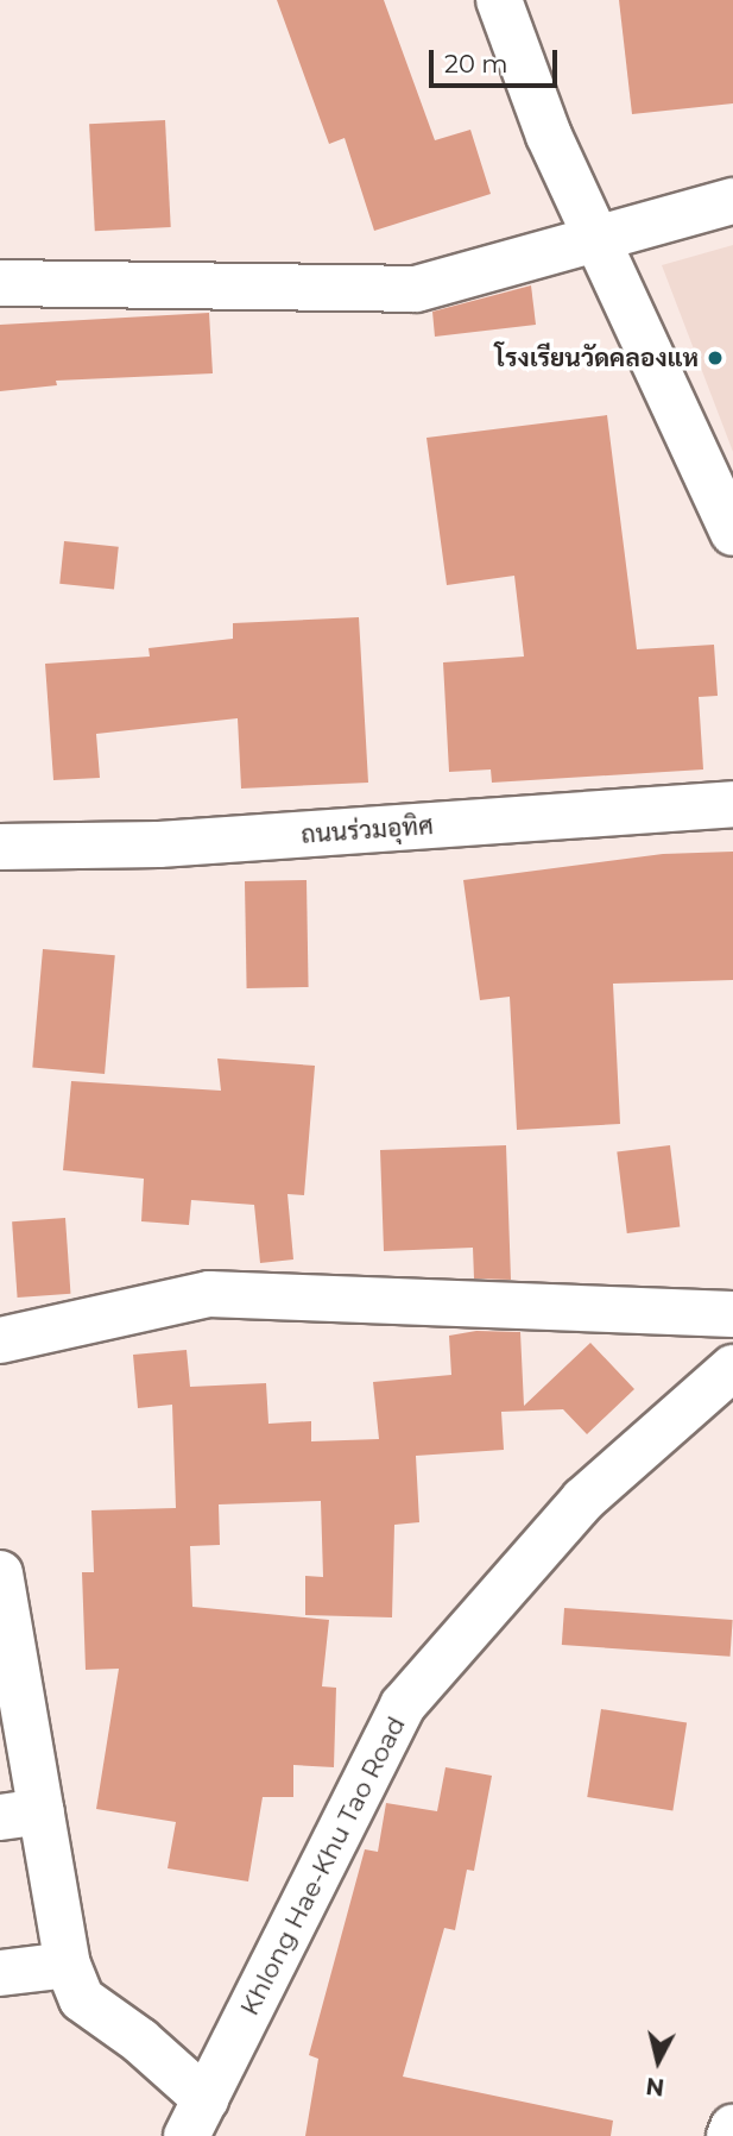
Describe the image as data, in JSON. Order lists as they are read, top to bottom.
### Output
{
  "streets": {
    "street": ["ถนนร่วมอุทิศ", "Khlong Hae-Khu Tao Road"]
  },
  "places": ["โรงเรียนวัดคลองแห"],
  "scale_bar": "20 m",
  "north": "bottom"
}
